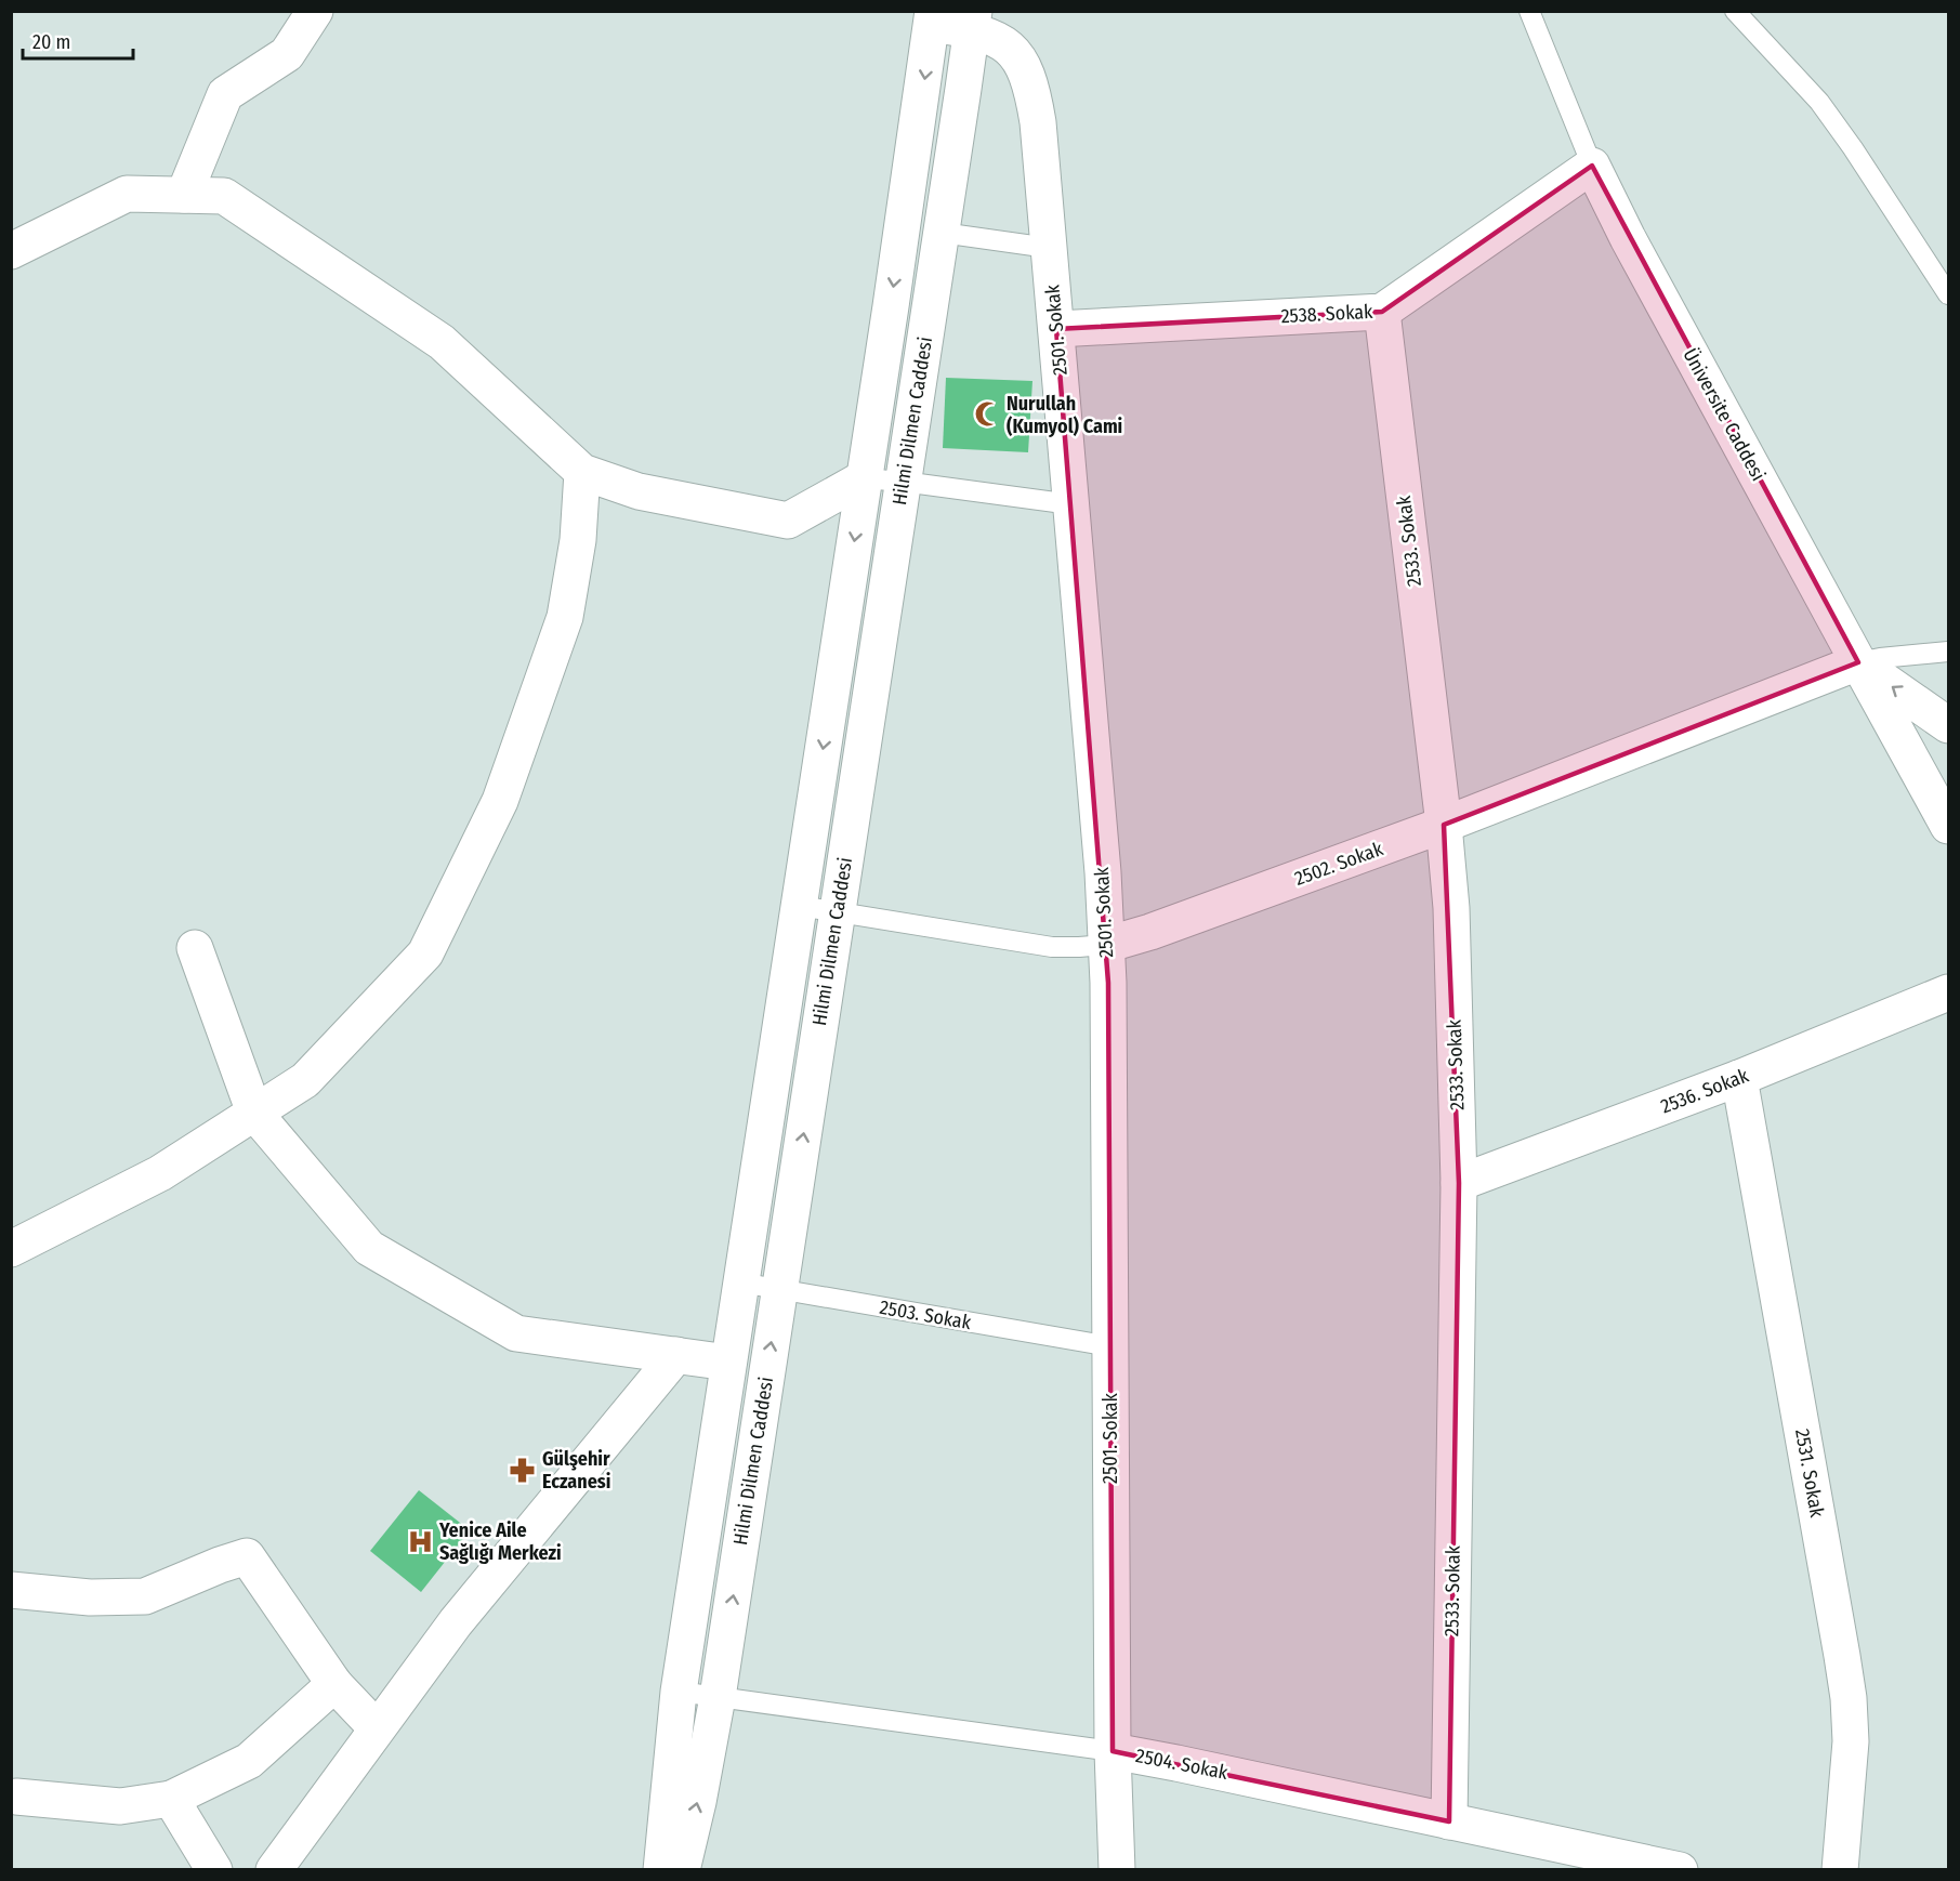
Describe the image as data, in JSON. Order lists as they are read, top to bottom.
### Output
{
  "streets": {
    "street": [
      "2538. Sokak",
      "2501. Sokak",
      "Üniversite Caddesi",
      "Hilmi Dilmen Caddesi",
      "2533. Sokak",
      "2502. Sokak",
      "2536. Sokak",
      "2531. Sokak",
      "2504. Sokak"
    ],
    "lane": ["2503. Sokak"]
  },
  "crossings": [
    ["2538. Sokak", "2501. Sokak"],
    ["2538. Sokak", "Üniversite Caddesi"],
    ["2538. Sokak", "2533. Sokak"],
    ["2501. Sokak", "Hilmi Dilmen Caddesi"],
    ["2501. Sokak", "2502. Sokak"],
    ["2501. Sokak", "2503. Sokak"],
    ["2501. Sokak", "2504. Sokak"],
    ["Üniversite Caddesi", "2502. Sokak"],
    ["Hilmi Dilmen Caddesi", "2502. Sokak"],
    ["Hilmi Dilmen Caddesi", "2503. Sokak"],
    ["Hilmi Dilmen Caddesi", "2504. Sokak"],
    ["2533. Sokak", "2502. Sokak"],
    ["2533. Sokak", "2536. Sokak"],
    ["2533. Sokak", "2504. Sokak"],
    ["2536. Sokak", "2531. Sokak"]
  ],
  "places": {
    "mosque": ["Nurullah (Kumyol) Cami"],
    "pharmacy": ["Gülşehir Eczanesi"],
    "hospital": ["Yenice Aile Sağlığı Merkezi"]
  },
  "scale_bar": "20 m"
}
